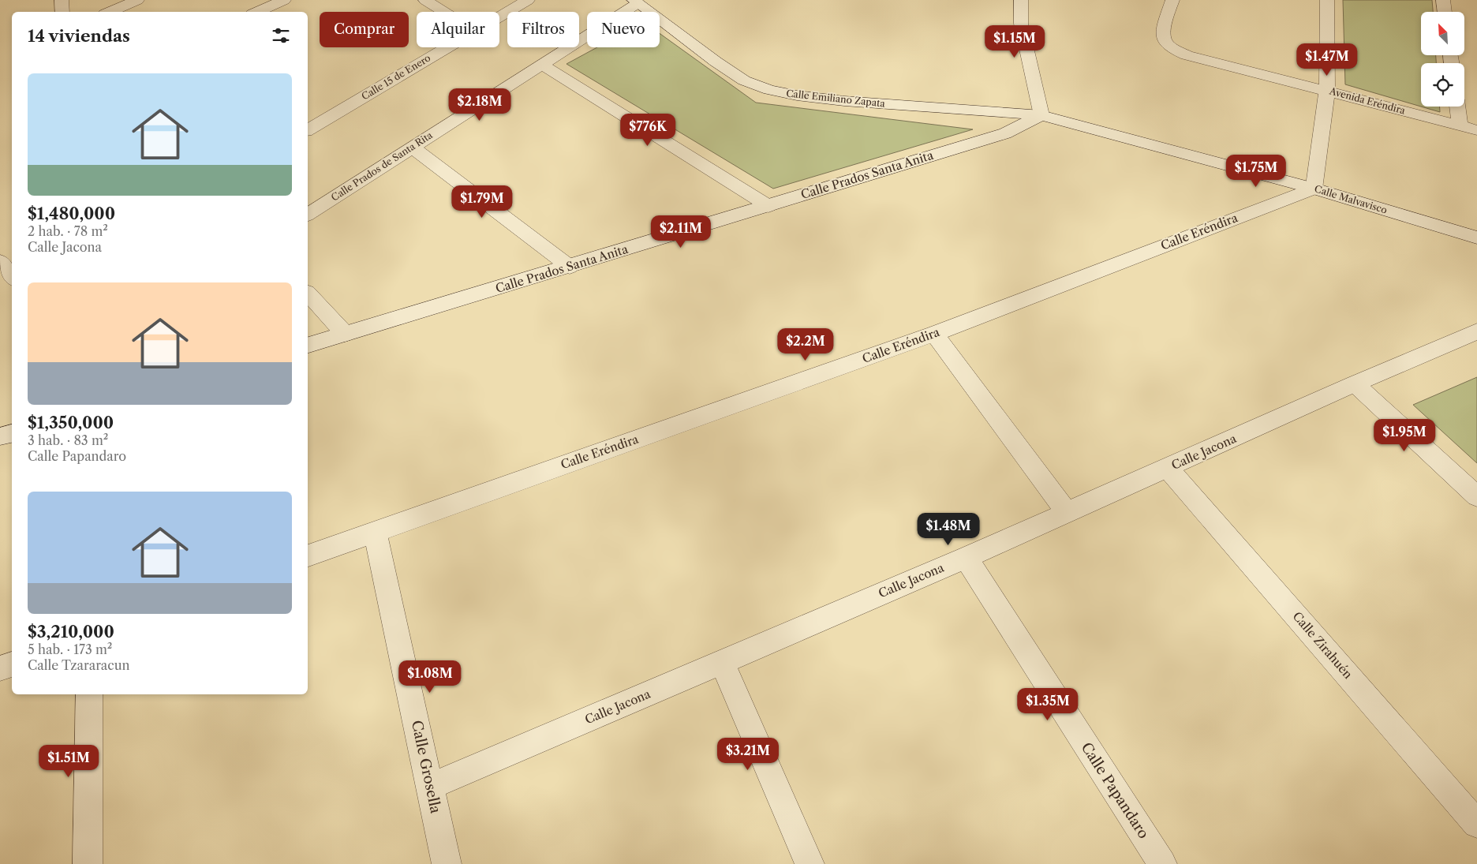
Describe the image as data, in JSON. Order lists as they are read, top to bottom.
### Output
{
  "streets": {
    "street": [
      "Calle 15 de Enero",
      "Calle Emiliano Zapata",
      "Avenida Eréndira",
      "Calle Prados de Santa Rita",
      "Calle Prados Santa Anita",
      "Calle Malvavisco",
      "Calle Eréndira",
      "Calle Jacona",
      "Calle Zirahuén",
      "Calle Grosella",
      "Calle Papandaro"
    ]
  },
  "crossings": [
    ["Calle Emiliano Zapata", "Calle Prados de Santa Rita"],
    ["Calle Emiliano Zapata", "Calle Prados Santa Anita"],
    ["Calle Emiliano Zapata", "Calle Malvavisco"],
    ["Calle Prados Santa Anita", "Calle Malvavisco"],
    ["Calle Malvavisco", "Calle Eréndira"],
    ["Calle Eréndira", "Calle Grosella"],
    ["Calle Jacona", "Calle Zirahuén"],
    ["Calle Jacona", "Calle Grosella"],
    ["Calle Jacona", "Calle Papandaro"]
  ],
  "north": "top left",
  "page": {
    "chip": [
      "Comprar",
      "Alquilar",
      "Filtros",
      "Nuevo"
    ],
    "heading": "14 viviendas",
    "price": [
      "$1.15M",
      "$1.47M",
      "$2.18M",
      "$776K",
      "$1.75M",
      "$1.79M",
      "$2.11M",
      "$2.2M",
      "$1.95M",
      "$1.48M",
      "$1.08M",
      "$1.35M",
      "$3.21M",
      "$1.51M"
    ],
    "list": [
      {
        "name": "$1,480,000",
        "note": "2 hab. · 78 m² · Calle Jacona"
      },
      {
        "name": "$1,350,000",
        "note": "3 hab. · 83 m² · Calle Papandaro"
      },
      {
        "name": "$3,210,000",
        "note": "5 hab. · 173 m² · Calle Tzararacun"
      }
    ]
  }
}
